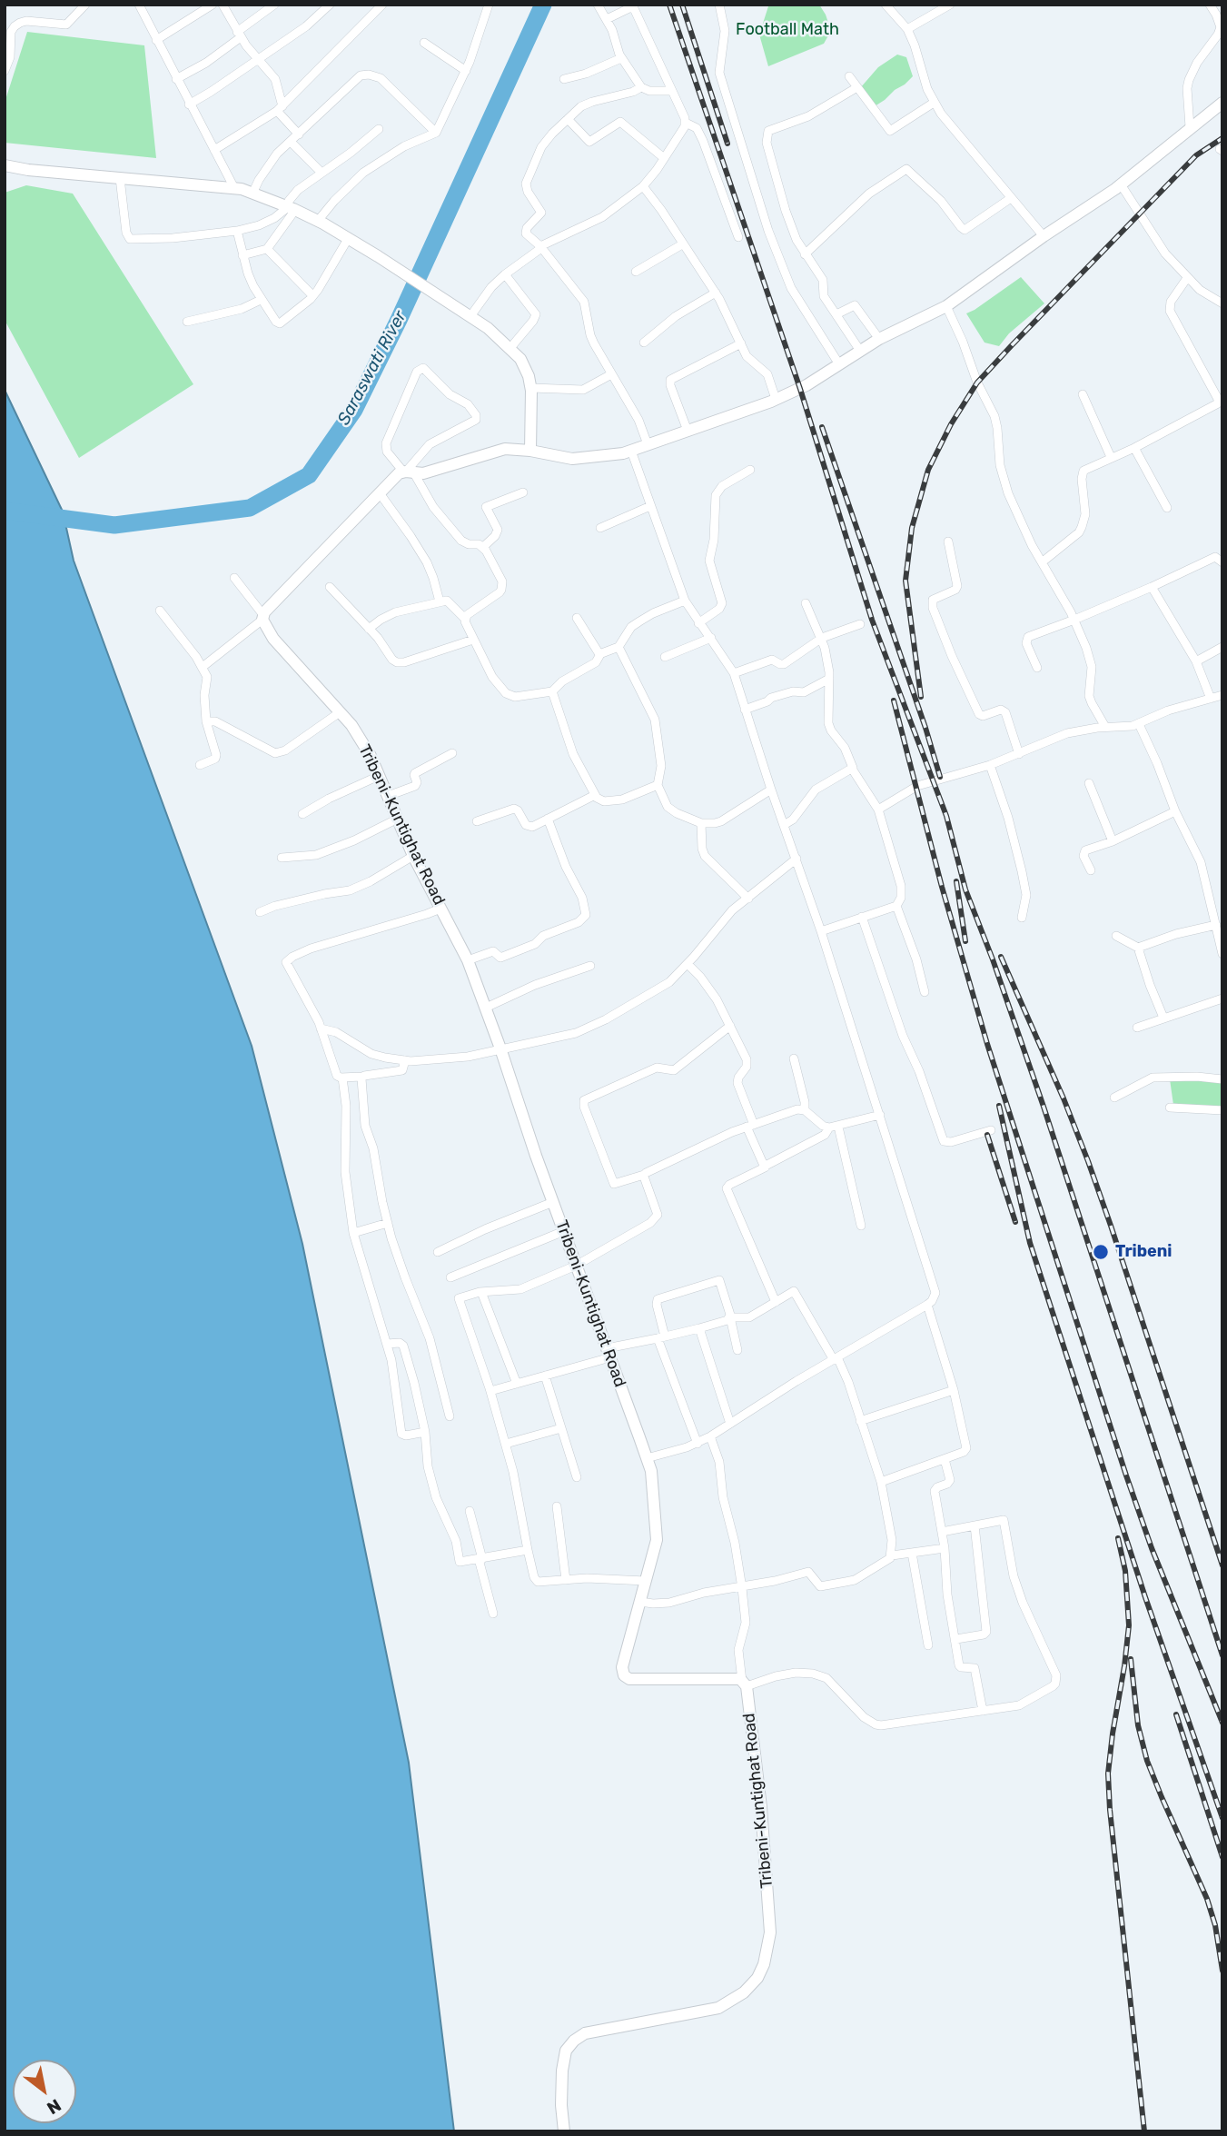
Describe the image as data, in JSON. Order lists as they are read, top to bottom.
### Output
{
  "streets": {
    "main road": ["Tribeni-Kuntighat Road"]
  },
  "water": ["Saraswati River"],
  "parks": ["Football Math"],
  "places": ["Tribeni"],
  "north": "bottom right"
}
